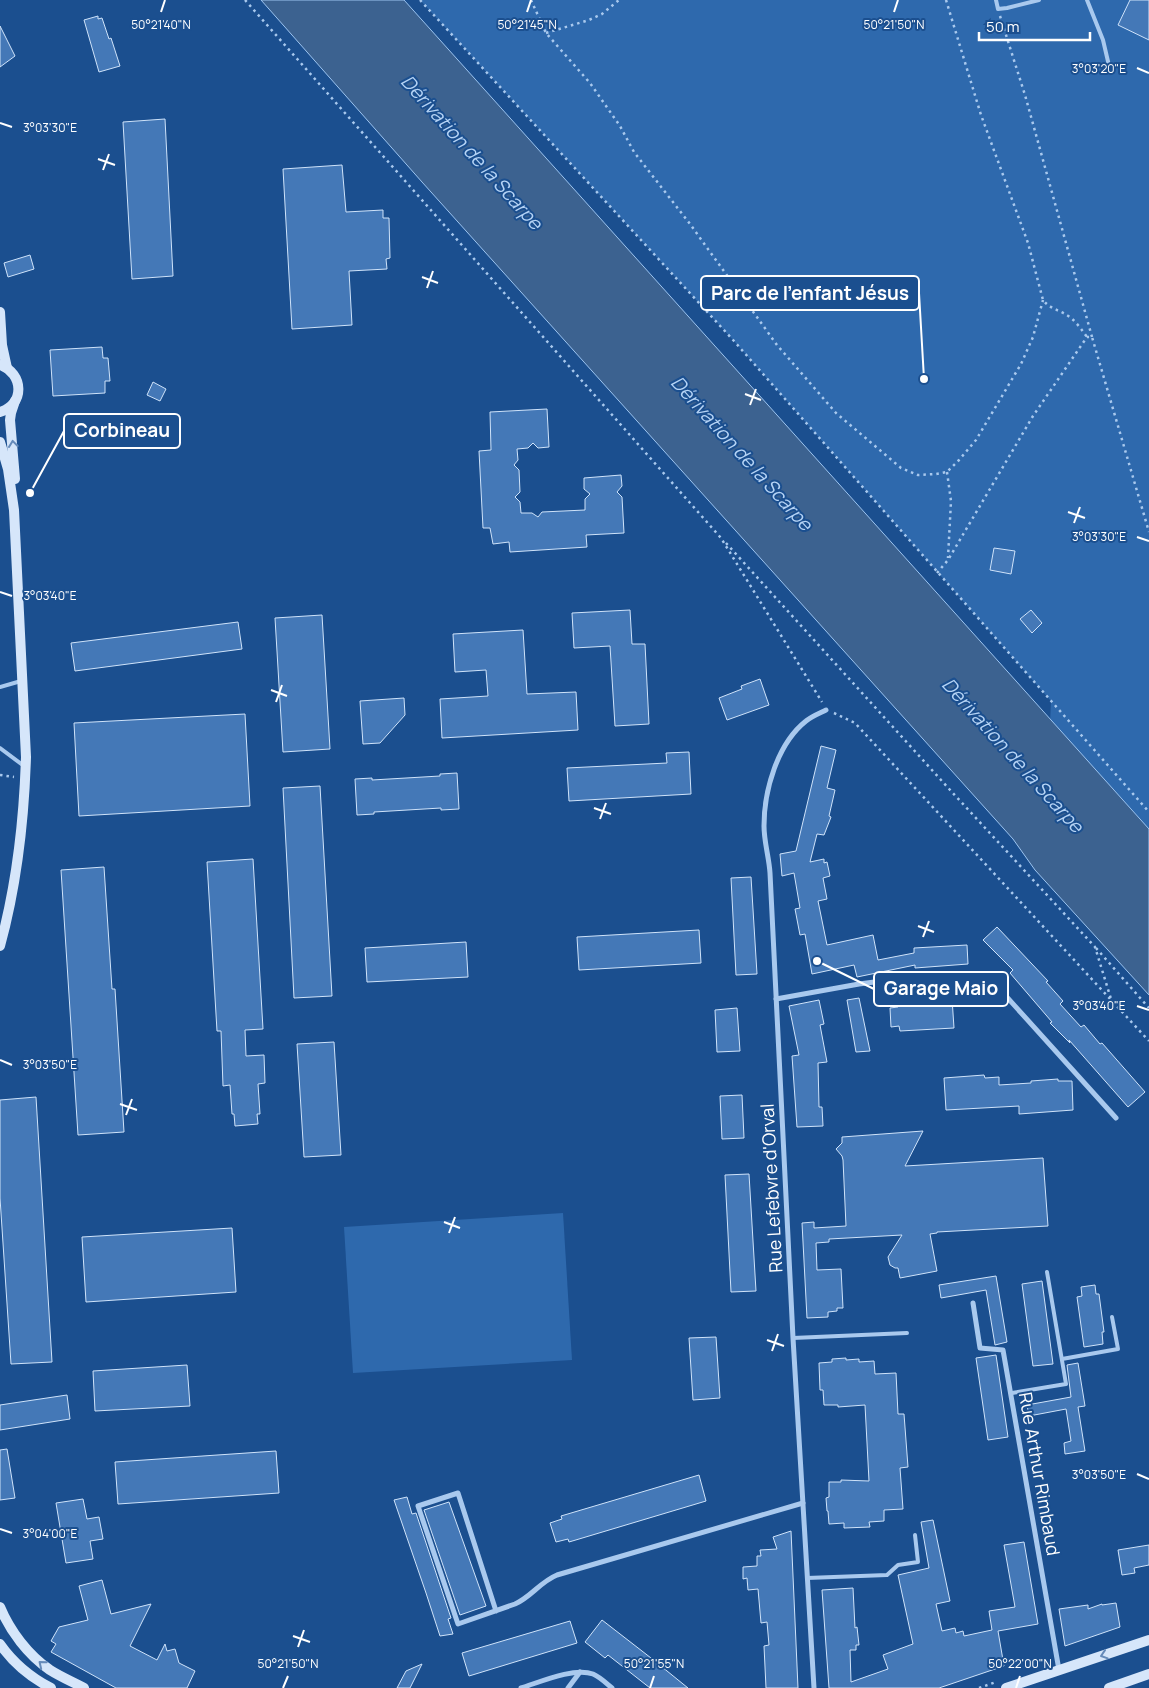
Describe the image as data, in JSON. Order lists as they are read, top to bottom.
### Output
{
  "streets": {
    "street": ["Rue Lefebvre d'Orval", "Rue Arthur Rimbaud"]
  },
  "water": ["Dérivation de la Scarpe"],
  "places": ["Parc de l'enfant Jésus", "Corbineau", "Garage Maio"],
  "scale_bar": "50 m",
  "coordinates": [
    "50°21'40\"N",
    "50°21'45\"N",
    "50°21'50\"N",
    "3°03'20\"E",
    "3°03'30\"E",
    "3°03'40\"E",
    "3°03'50\"E",
    "3°04'00\"E",
    "50°21'55\"N",
    "50°22'00\"N"
  ]
}
